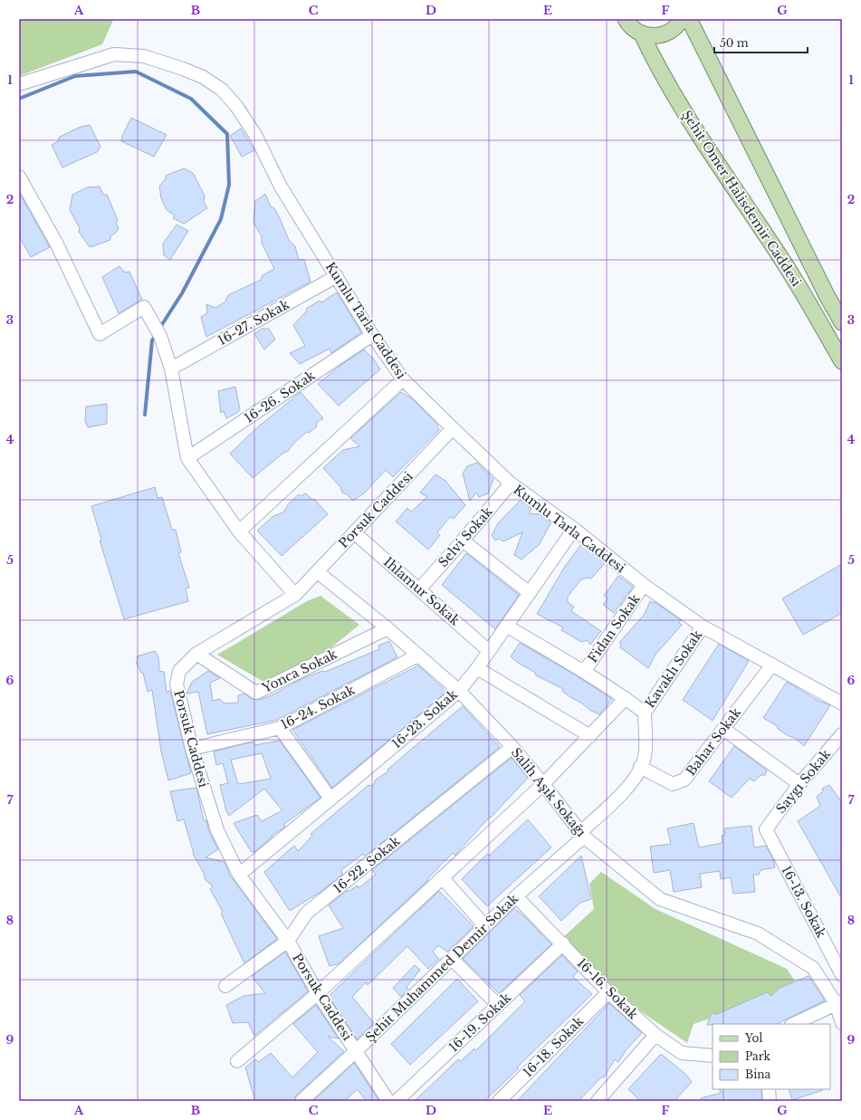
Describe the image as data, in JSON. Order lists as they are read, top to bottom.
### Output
{
  "streets": {
    "main road": ["Şehit Ömer Halisdemir Caddesi"],
    "street": [
      "Kumlu Tarla Caddesi",
      "16-27. Sokak",
      "16-26. Sokak",
      "Porsuk Caddesi",
      "Selvi Sokak",
      "Ihlamur Sokak",
      "Fidan Sokak",
      "Kavaklı Sokak",
      "Yonca Sokak",
      "16-24. Sokak",
      "16-23. Sokak",
      "Bahar Sokak",
      "Saygı Sokak",
      "Salih Aşık Sokağı",
      "16-22. Sokak",
      "16-13. Sokak",
      "Şehit Muhammed Demir Sokak",
      "16-16. Sokak",
      "16-19. Sokak",
      "16-18. Sokak"
    ]
  },
  "crossings": [
    ["Kumlu Tarla Caddesi", "16-27. Sokak"],
    ["Kumlu Tarla Caddesi", "16-26. Sokak"],
    ["Kumlu Tarla Caddesi", "Porsuk Caddesi"],
    ["Kumlu Tarla Caddesi", "Selvi Sokak"],
    ["Kumlu Tarla Caddesi", "Fidan Sokak"],
    ["Kumlu Tarla Caddesi", "Kavaklı Sokak"],
    ["Kumlu Tarla Caddesi", "16-23. Sokak"],
    ["Kumlu Tarla Caddesi", "Bahar Sokak"],
    ["Porsuk Caddesi", "Ihlamur Sokak"],
    ["Porsuk Caddesi", "Yonca Sokak"],
    ["Porsuk Caddesi", "16-24. Sokak"],
    ["Porsuk Caddesi", "16-23. Sokak"],
    ["Porsuk Caddesi", "Salih Aşık Sokağı"],
    ["Porsuk Caddesi", "16-22. Sokak"],
    ["Porsuk Caddesi", "Şehit Muhammed Demir Sokak"],
    ["Selvi Sokak", "Ihlamur Sokak"],
    ["Ihlamur Sokak", "16-23. Sokak"],
    ["Kavaklı Sokak", "Şehit Muhammed Demir Sokak"],
    ["Yonca Sokak", "Salih Aşık Sokağı"],
    ["16-24. Sokak", "Salih Aşık Sokağı"],
    ["16-23. Sokak", "Salih Aşık Sokağı"],
    ["Bahar Sokak", "Şehit Muhammed Demir Sokak"],
    ["Saygı Sokak", "16-13. Sokak"],
    ["Salih Aşık Sokağı", "16-22. Sokak"],
    ["Salih Aşık Sokağı", "Şehit Muhammed Demir Sokak"],
    ["Şehit Muhammed Demir Sokak", "16-16. Sokak"],
    ["16-16. Sokak", "16-19. Sokak"],
    ["16-16. Sokak", "16-18. Sokak"]
  ],
  "legend": ["Yol", "Park", "Bina"],
  "scale_bar": "50 m",
  "grid": {
    "columns": [
      "A",
      "B",
      "C",
      "D",
      "E",
      "F",
      "G"
    ],
    "rows": [
      "1",
      "2",
      "3",
      "4",
      "5",
      "6",
      "7",
      "8",
      "9"
    ]
  }
}
